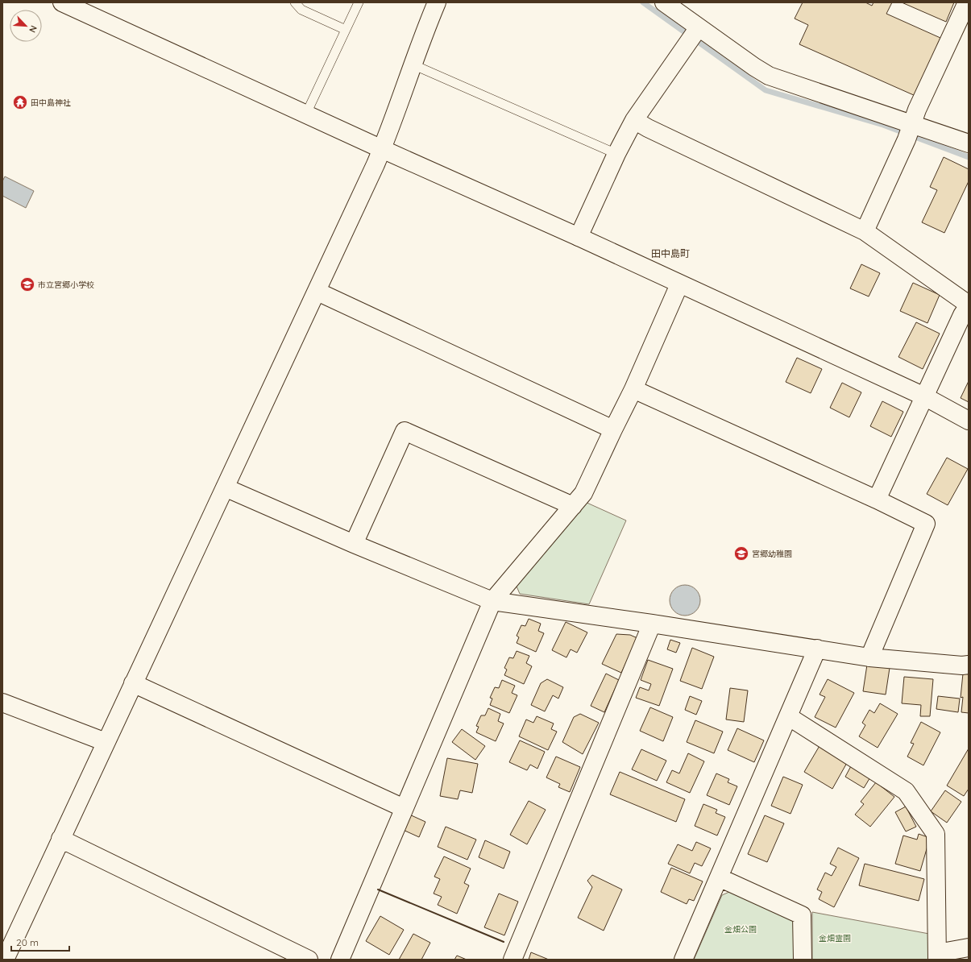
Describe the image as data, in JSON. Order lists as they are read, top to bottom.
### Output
{
  "districts": ["田中島町"],
  "parks": ["金畑公園", "金畑霊園"],
  "places": {
    "temple": ["田中島神社"],
    "school or university": ["市立宮郷小学校", "宮郷幼稚園"]
  },
  "scale_bar": "20 m",
  "north": "bottom right"
}
